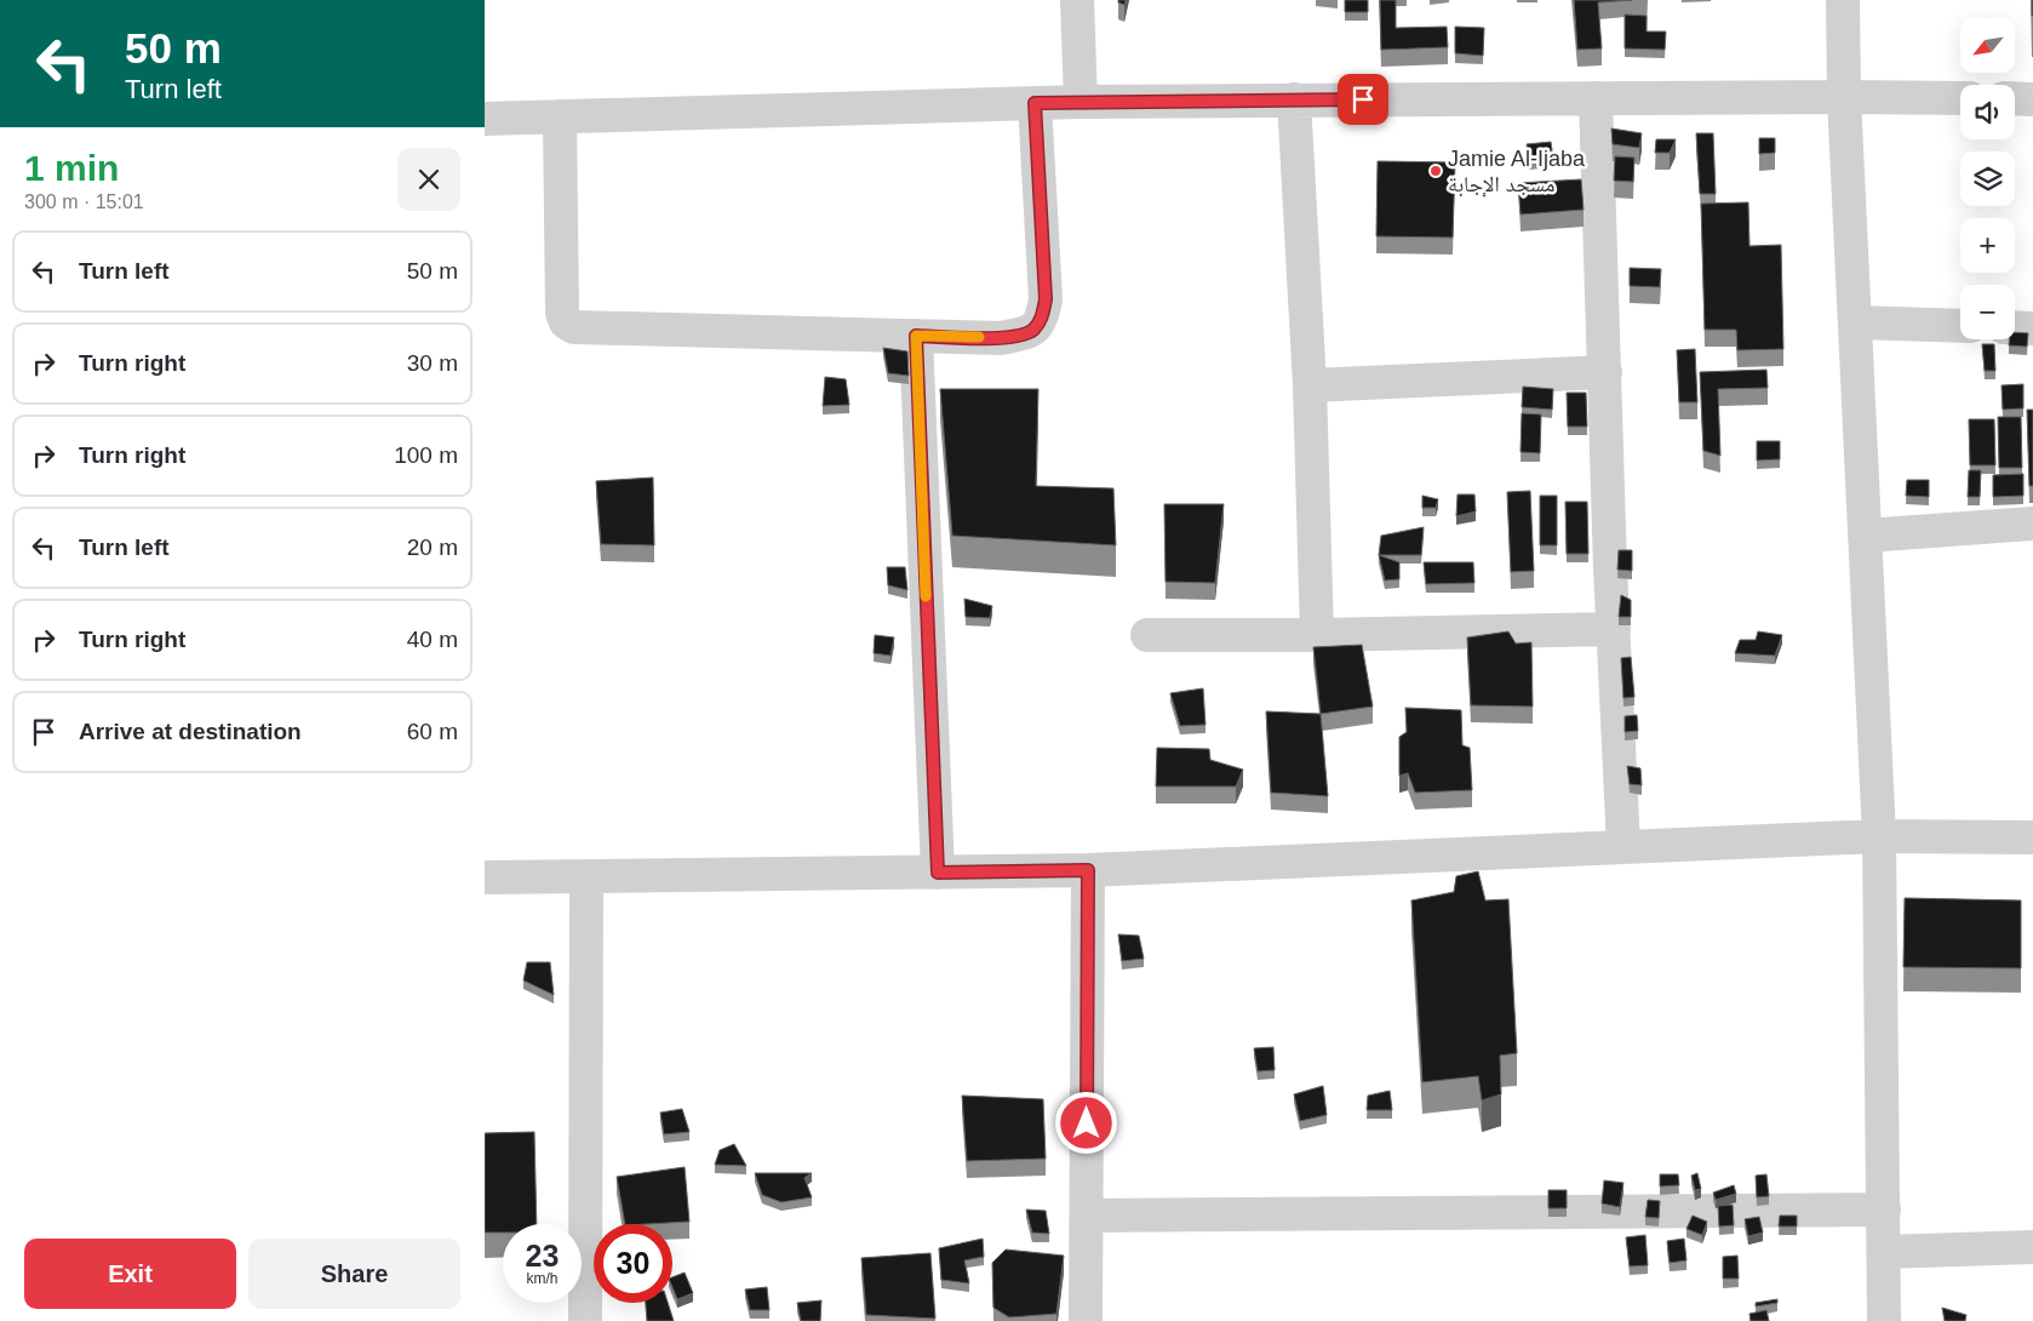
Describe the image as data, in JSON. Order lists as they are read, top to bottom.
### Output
{
  "places": ["Jamie Al-Ijaba مسجد الإجابة"],
  "north": "bottom left",
  "page": {
    "turn": ["50 m", "Turn left"],
    "map_buttons": ["+", "−"],
    "heading": ["1 min", "300 m · 15:01"],
    "list": [
      {
        "name": "Turn left",
        "value": "50 m"
      },
      {
        "name": "Turn right",
        "value": "30 m"
      },
      {
        "name": "Turn right",
        "value": "100 m"
      },
      {
        "name": "Turn left",
        "value": "20 m"
      },
      {
        "name": "Turn right",
        "value": "40 m"
      },
      {
        "name": "Arrive at destination",
        "value": "60 m"
      }
    ],
    "speed": "23 km/h",
    "limit": "30",
    "buttons": ["Exit", "Share"]
  }
}
